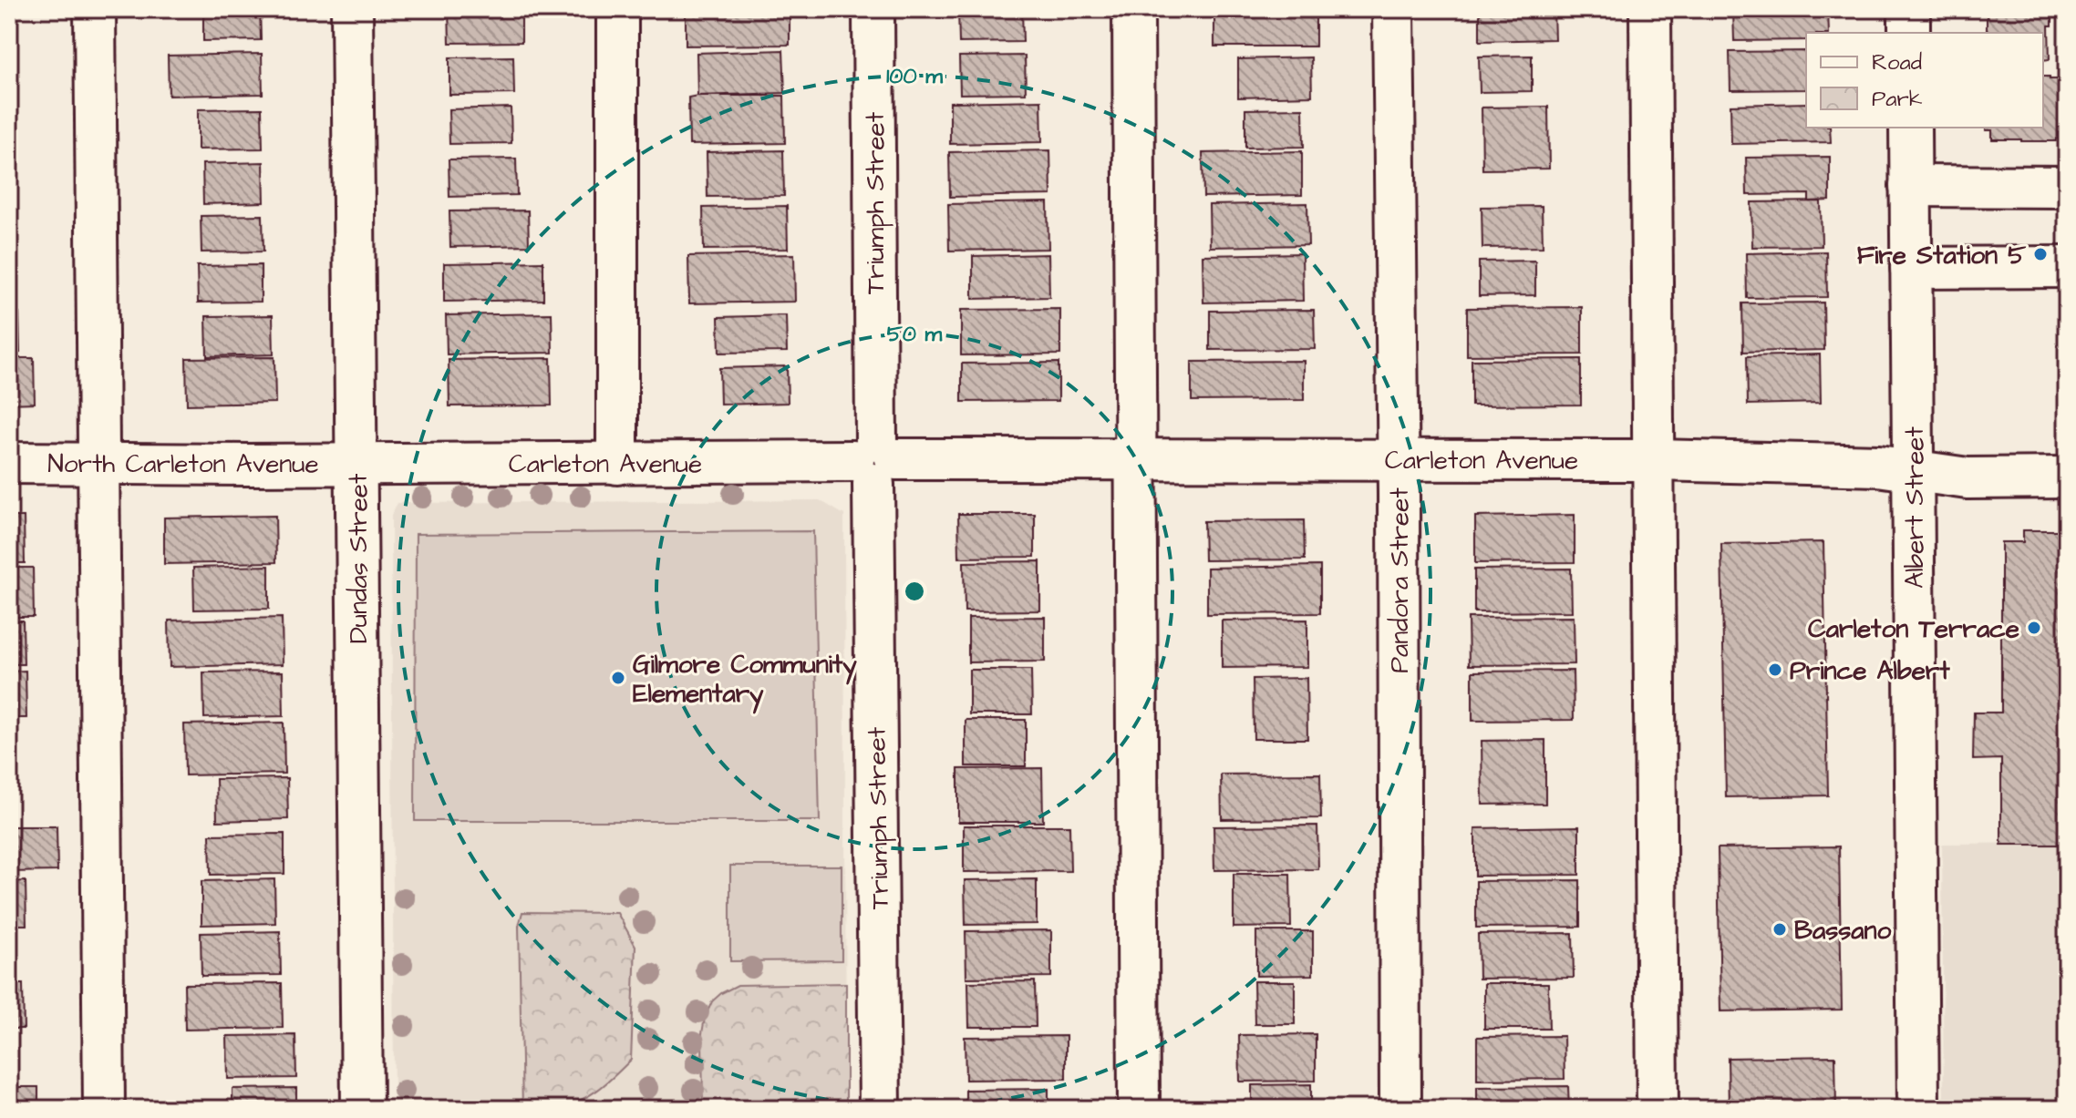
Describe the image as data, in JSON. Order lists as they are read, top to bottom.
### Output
{
  "streets": {
    "street": [
      "Triumph Street",
      "Carleton Avenue",
      "North Carleton Avenue",
      "Albert Street",
      "Dundas Street",
      "Pandora Street"
    ]
  },
  "crossings": [
    ["Triumph Street", "Carleton Avenue"],
    ["Carleton Avenue", "North Carleton Avenue"],
    ["Carleton Avenue", "Albert Street"],
    ["Carleton Avenue", "Dundas Street"],
    ["Carleton Avenue", "Pandora Street"],
    ["North Carleton Avenue", "Dundas Street"]
  ],
  "places": [
    "Fire Station 5",
    "Carleton Terrace",
    "Prince Albert",
    "Gilmore Community Elementary",
    "Bassano"
  ],
  "legend": ["Road", "Park"],
  "rings": ["100 m", "50 m"]
}
